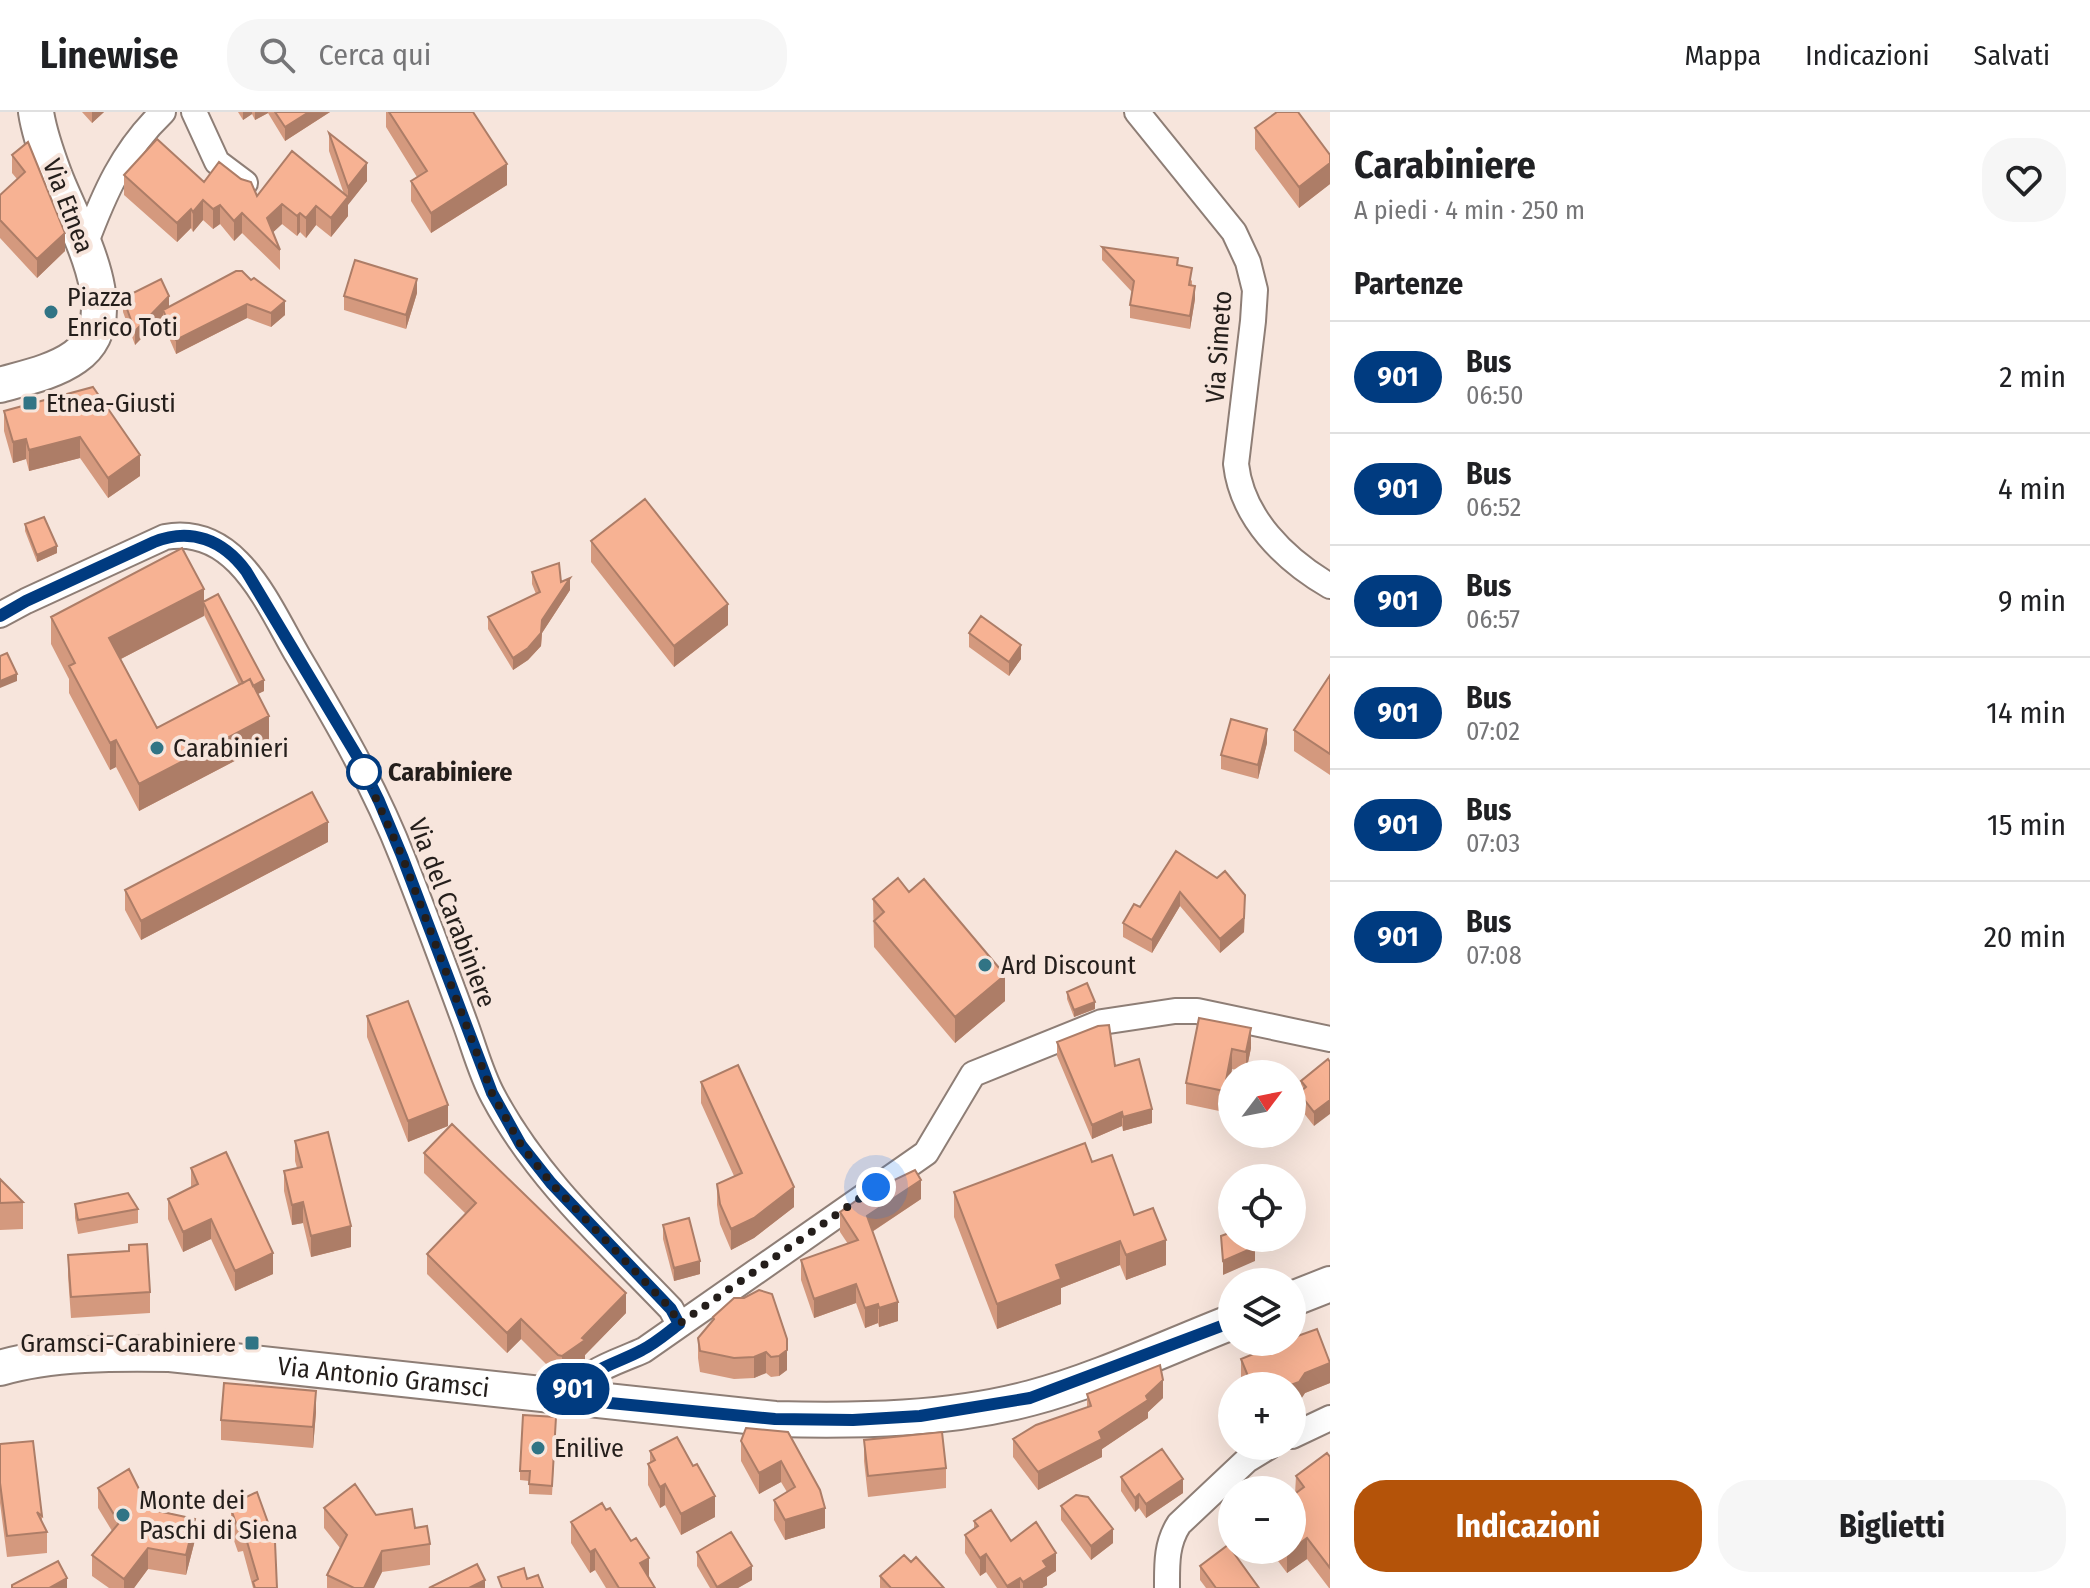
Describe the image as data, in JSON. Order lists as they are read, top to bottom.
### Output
{
  "streets": {
    "main road": ["Via Etnea", "Via Antonio Gramsci"],
    "street": ["Via Simeto", "Via del Carabiniere"]
  },
  "places": {
    "other": [
      "Piazza Enrico Toti",
      "Carabinieri",
      "Carabiniere",
      "Ard Discount",
      "Enilive",
      "Monte dei Paschi di Siena"
    ],
    "transit": ["Etnea-Giusti", "Gramsci-Carabiniere"]
  },
  "lines": ["bus line 901"],
  "north": "top right",
  "page": {
    "header": "Linewise",
    "search": "Cerca qui",
    "nav": ["Mappa", "Indicazioni", "Salvati"],
    "on_map": "901",
    "heading": [
      ["Carabiniere", "A piedi · 4 min · 250 m"],
      "Partenze"
    ],
    "list": [
      {
        "mark": "901",
        "name": "Bus",
        "note": "06:50",
        "value": "2 min"
      },
      {
        "mark": "901",
        "name": "Bus",
        "note": "06:52",
        "value": "4 min"
      },
      {
        "mark": "901",
        "name": "Bus",
        "note": "06:57",
        "value": "9 min"
      },
      {
        "mark": "901",
        "name": "Bus",
        "note": "07:02",
        "value": "14 min"
      },
      {
        "mark": "901",
        "name": "Bus",
        "note": "07:03",
        "value": "15 min"
      },
      {
        "mark": "901",
        "name": "Bus",
        "note": "07:08",
        "value": "20 min"
      }
    ],
    "map_buttons": ["+", "−"],
    "buttons": ["Indicazioni", "Biglietti"]
  }
}
